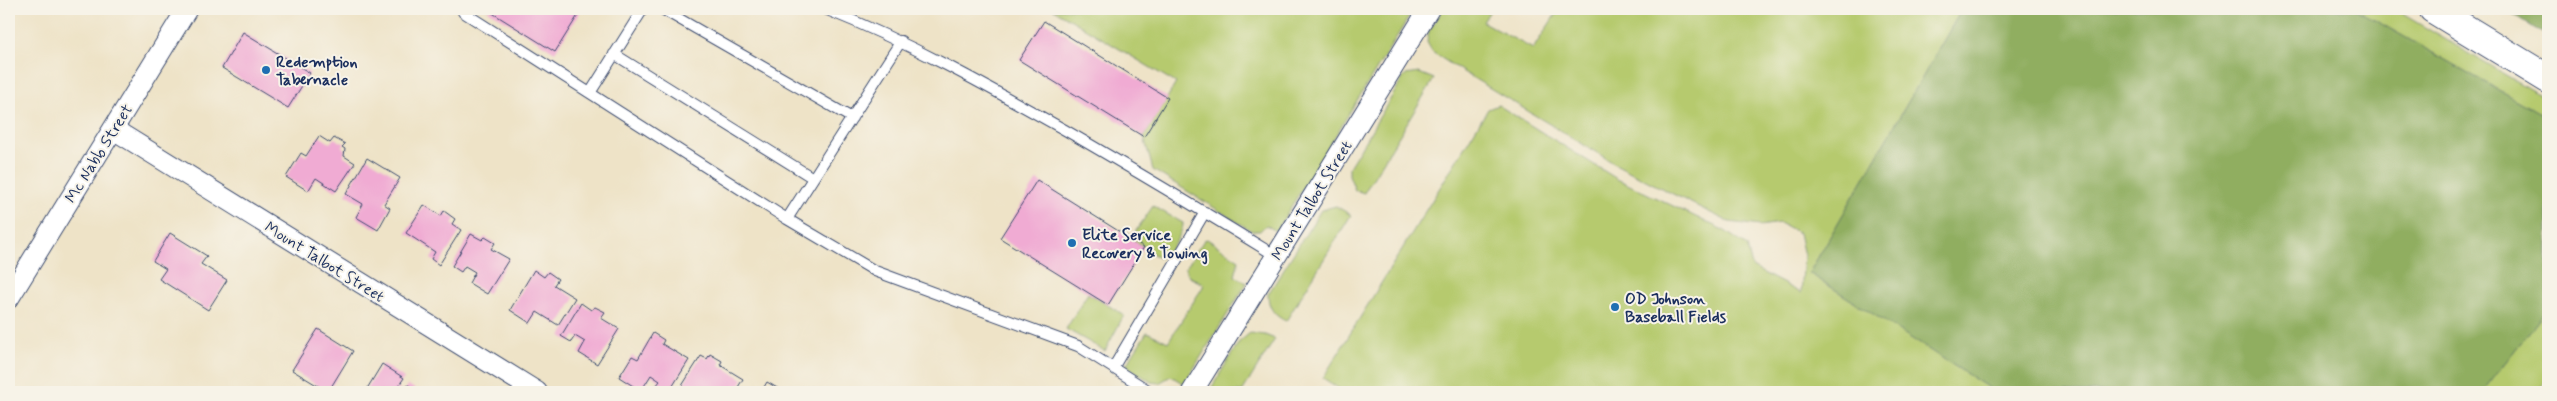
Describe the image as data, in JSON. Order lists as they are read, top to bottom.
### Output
{
  "streets": {
    "street": ["Mc Nabb Street", "Mount Talbot Street"]
  },
  "crossings": [
    ["Mc Nabb Street", "Mount Talbot Street"]
  ],
  "places": ["Redemption Tabernacle", "Elite Service Recovery & Towing", "OD Johnson Baseball Fields"]
}
